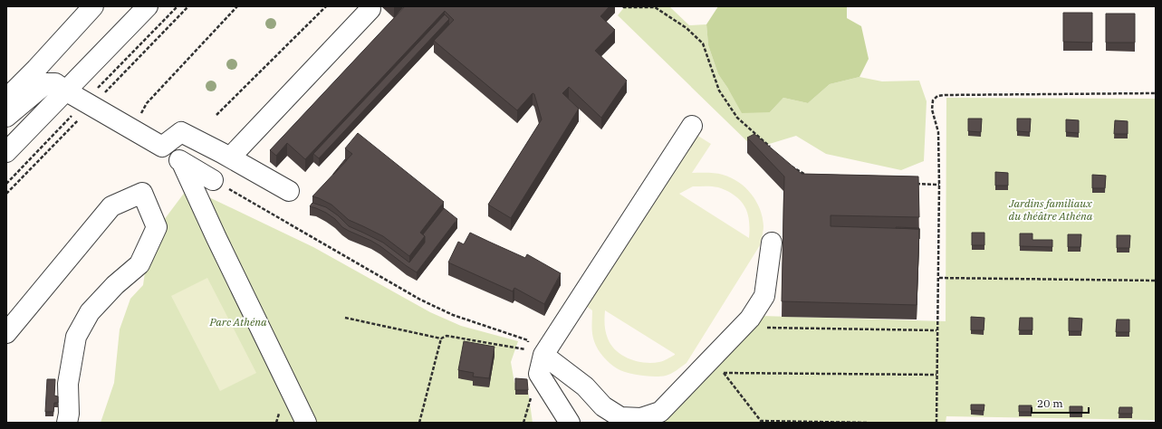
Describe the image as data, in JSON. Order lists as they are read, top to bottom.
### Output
{
  "parks": ["Jardins familiaux du théâtre Athéna", "Parc Athéna"],
  "scale_bar": "20 m"
}
